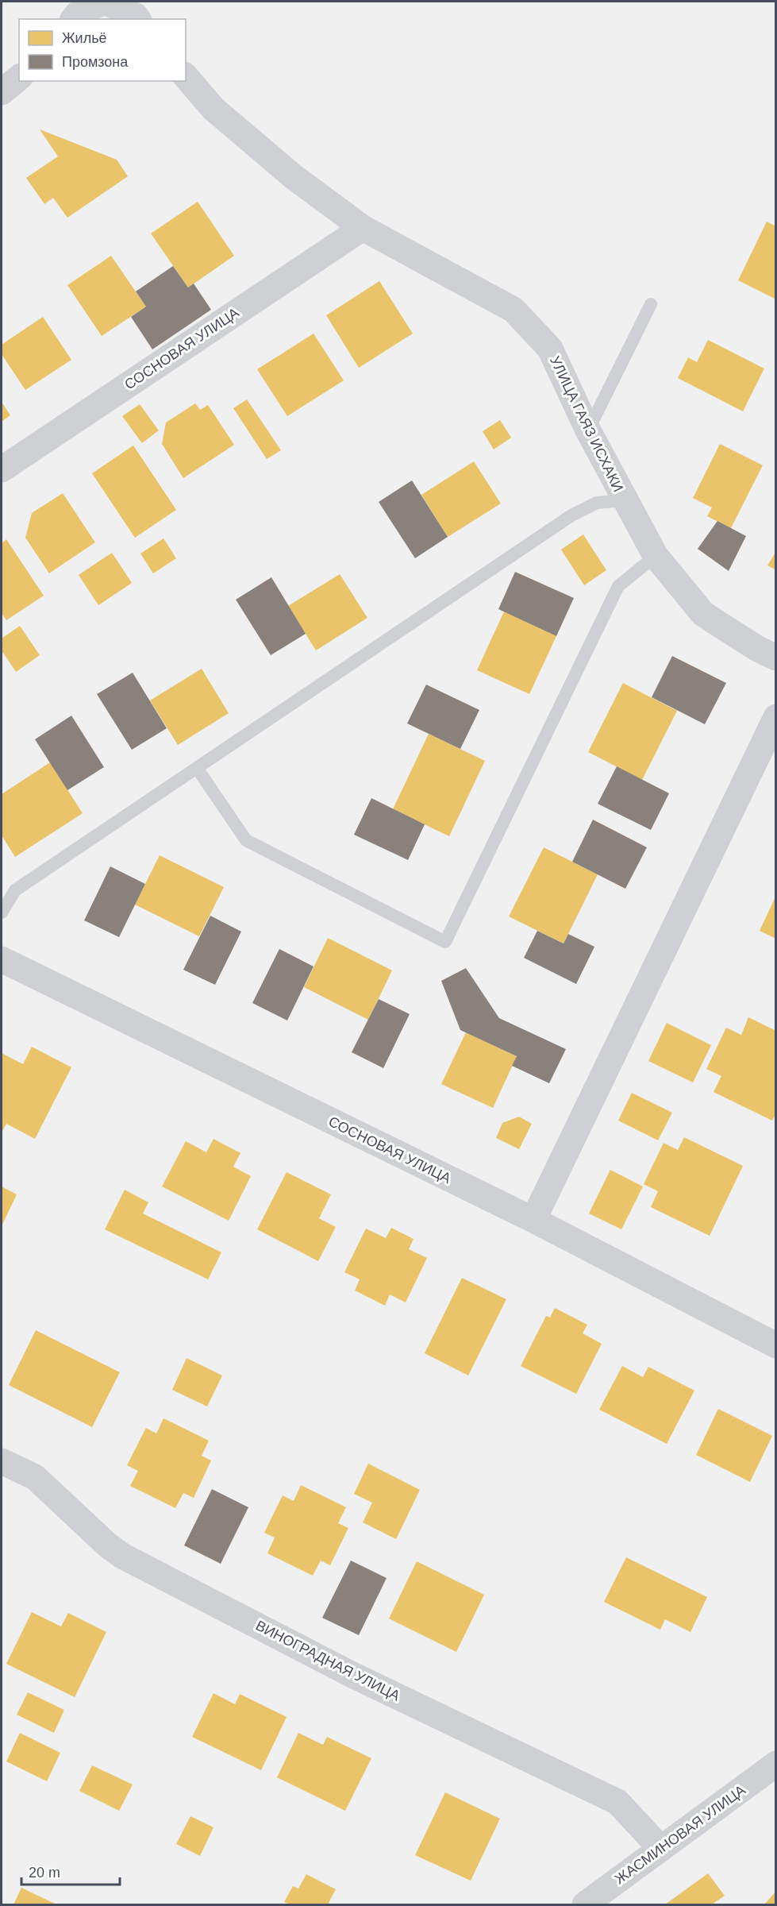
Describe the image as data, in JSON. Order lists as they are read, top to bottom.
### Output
{
  "streets": {
    "street": [
      "СОСНОВАЯ УЛИЦА",
      "УЛИЦА ГАЯЗ ИСХАКИ",
      "ВИНОГРАДНАЯ УЛИЦА",
      "ЖАСМИНОВАЯ УЛИЦА"
    ]
  },
  "crossings": [
    ["СОСНОВАЯ УЛИЦА", "УЛИЦА ГАЯЗ ИСХАКИ"],
    ["ВИНОГРАДНАЯ УЛИЦА", "ЖАСМИНОВАЯ УЛИЦА"]
  ],
  "legend": ["Жильё", "Промзона"],
  "scale_bar": "20 m"
}
